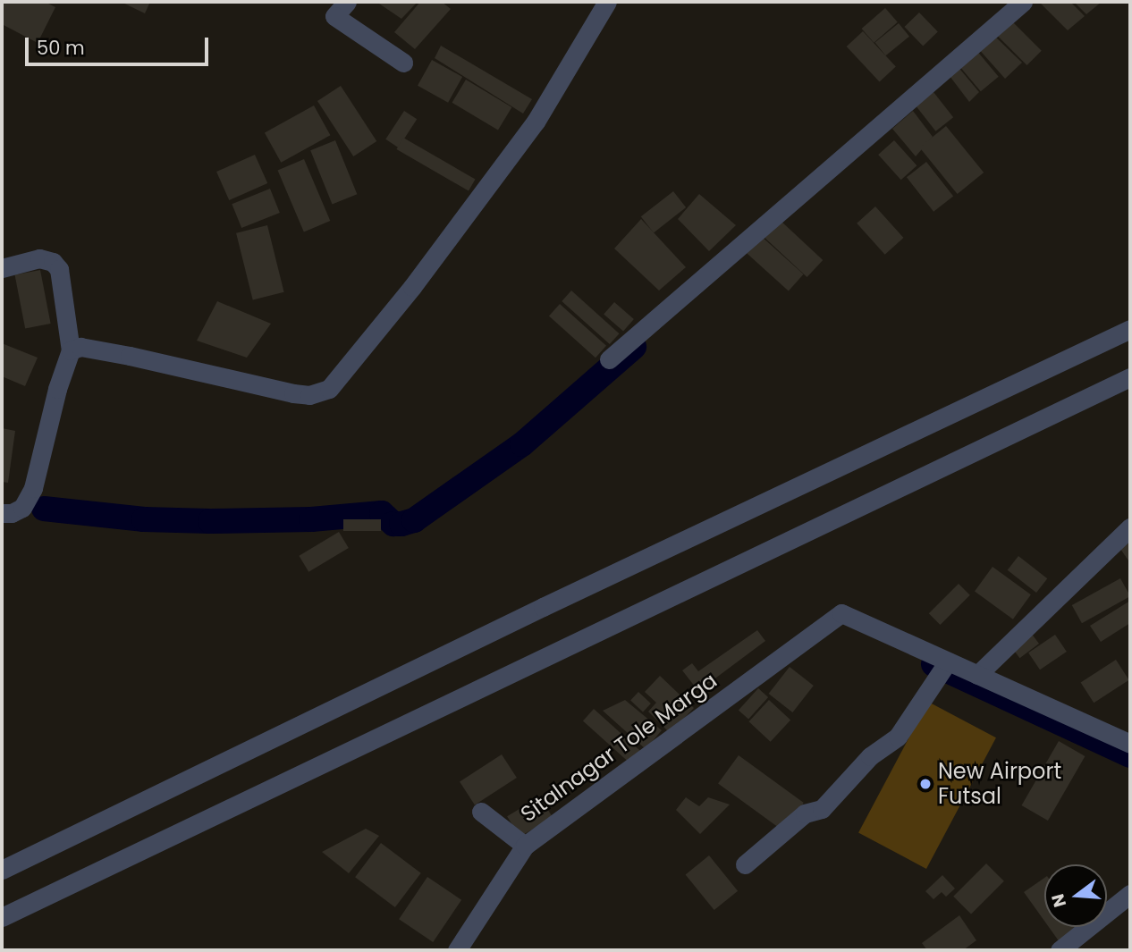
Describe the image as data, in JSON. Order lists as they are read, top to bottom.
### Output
{
  "streets": {
    "street": ["Sitalnagar Tole Marga"]
  },
  "places": ["New Airport Futsal"],
  "scale_bar": "50 m",
  "north": "left"
}
